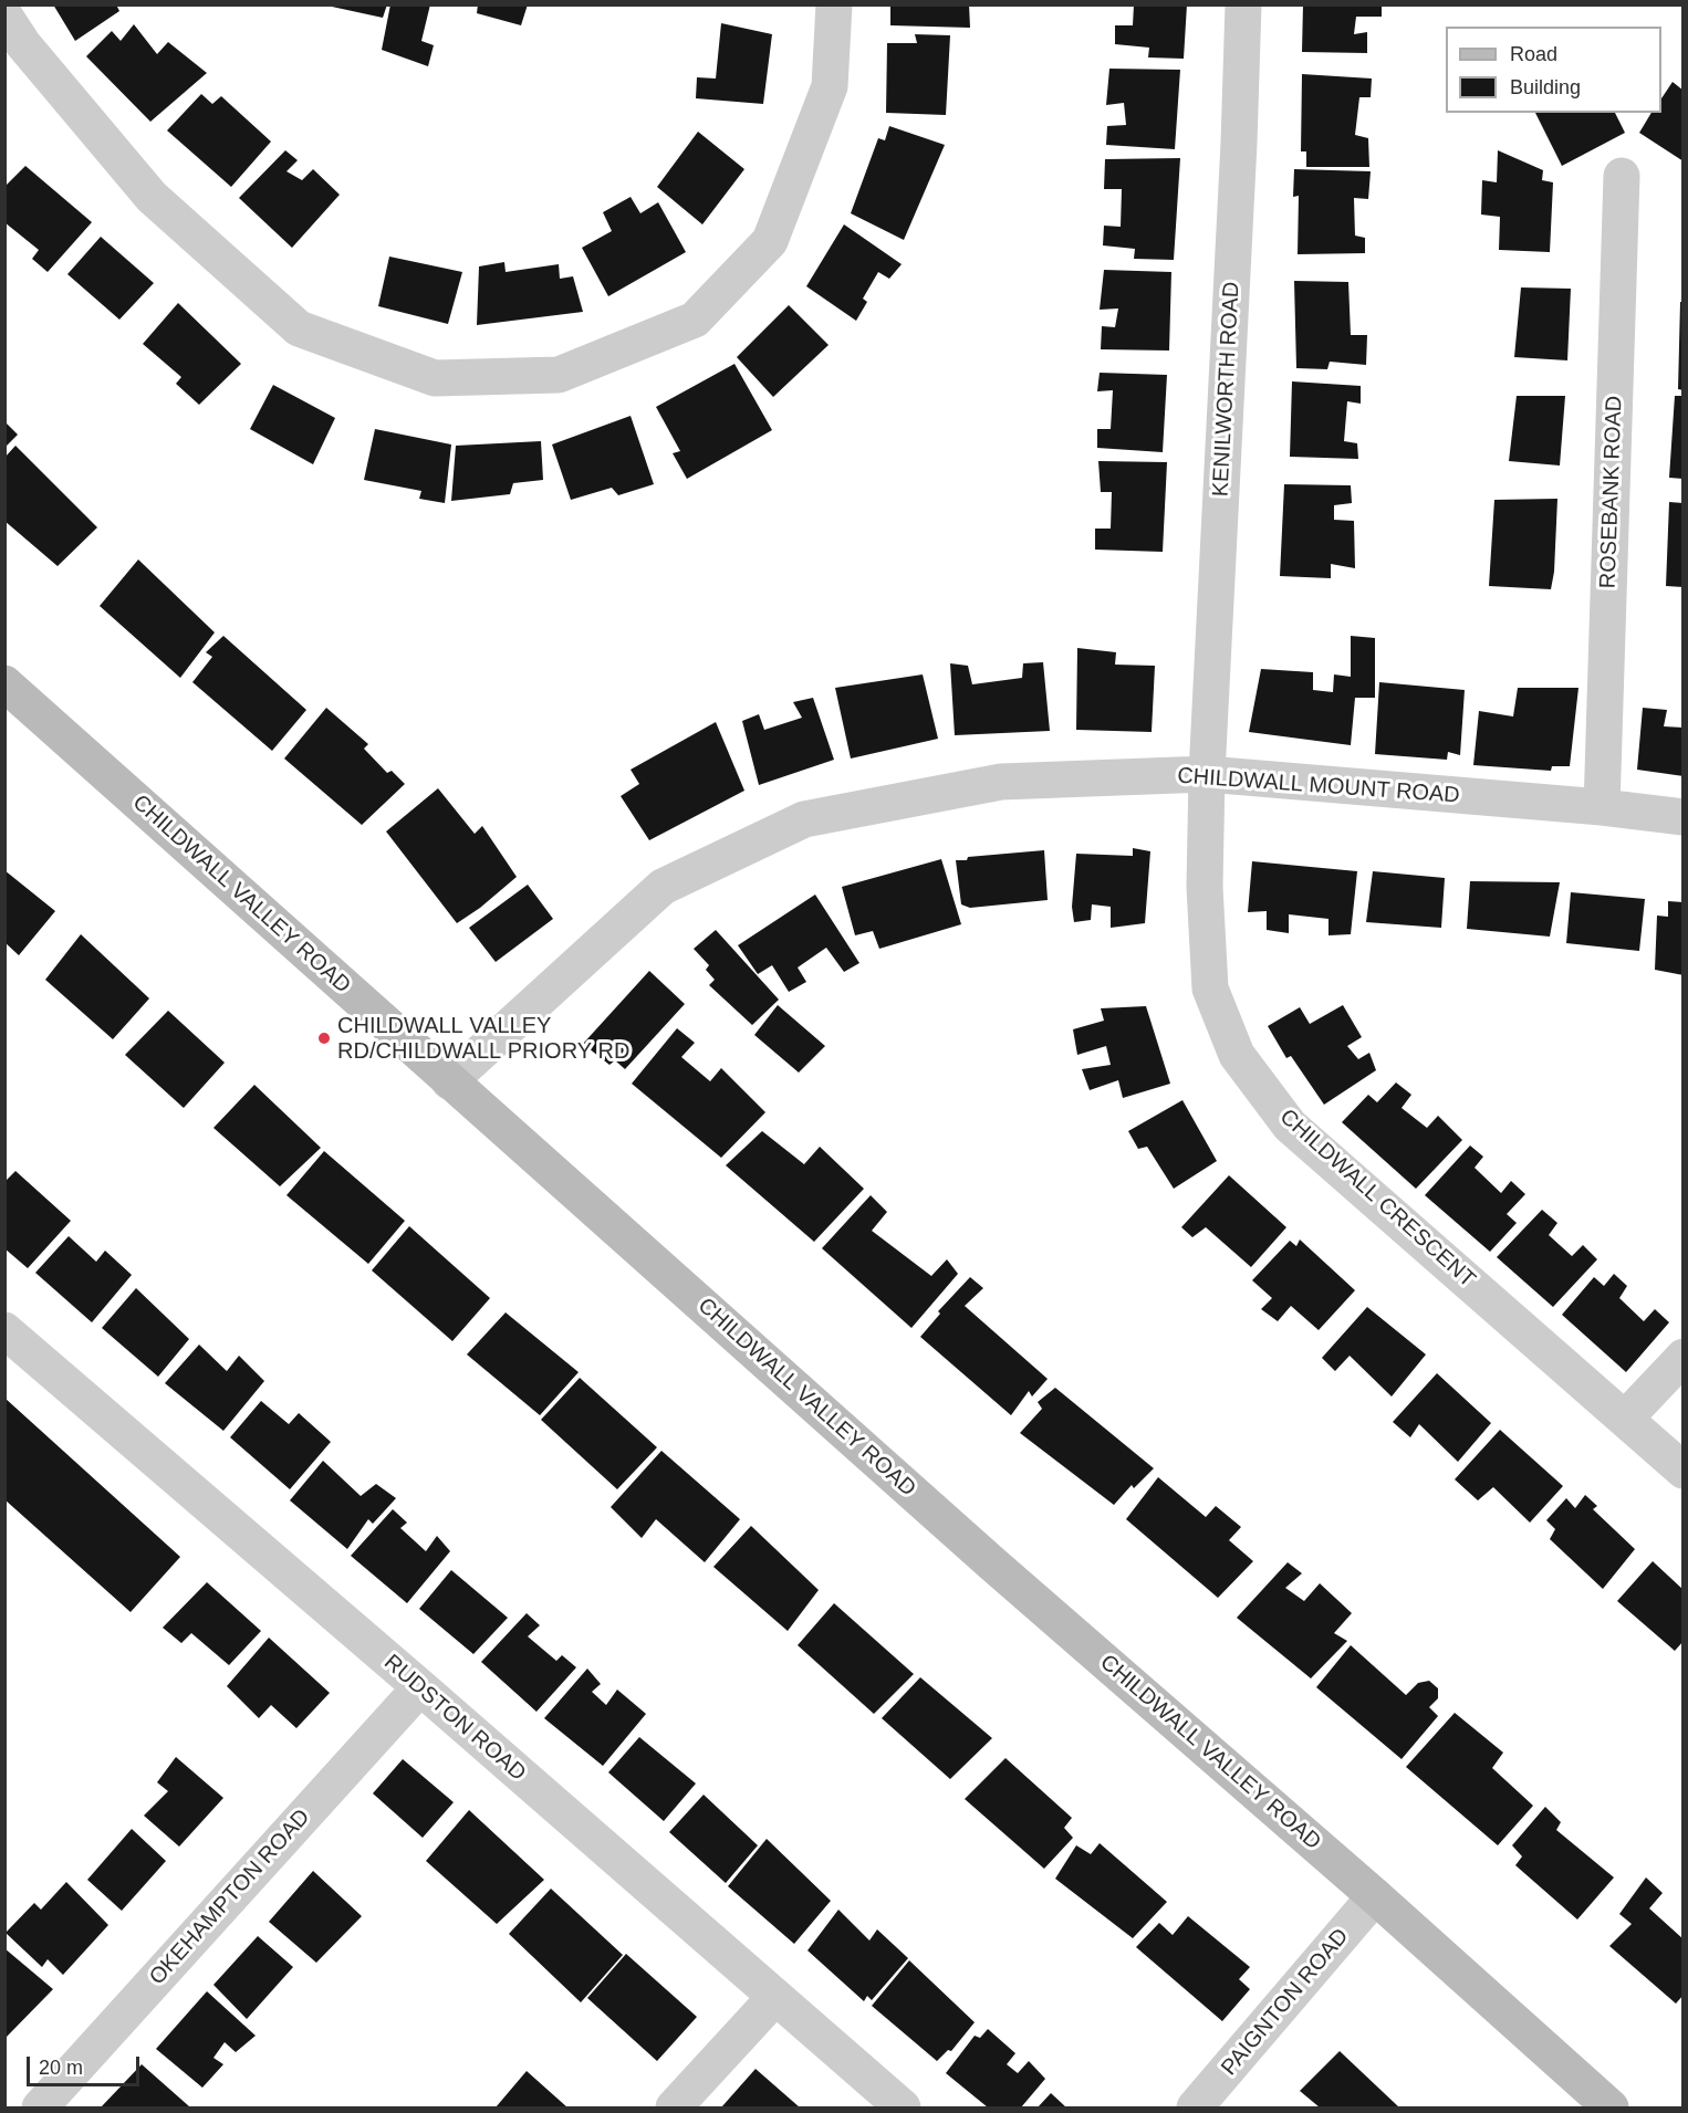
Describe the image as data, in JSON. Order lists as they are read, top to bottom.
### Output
{
  "streets": {
    "main road": ["CHILDWALL VALLEY ROAD"],
    "street": [
      "KENILWORTH ROAD",
      "ROSEBANK ROAD",
      "CHILDWALL MOUNT ROAD",
      "CHILDWALL CRESCENT",
      "RUDSTON ROAD",
      "OKEHAMPTON ROAD",
      "PAIGNTON ROAD"
    ]
  },
  "crossings": [
    ["KENILWORTH ROAD", "CHILDWALL MOUNT ROAD"],
    ["KENILWORTH ROAD", "CHILDWALL CRESCENT"],
    ["ROSEBANK ROAD", "CHILDWALL MOUNT ROAD"],
    ["CHILDWALL MOUNT ROAD", "CHILDWALL VALLEY ROAD"],
    ["CHILDWALL MOUNT ROAD", "CHILDWALL CRESCENT"],
    ["CHILDWALL VALLEY ROAD", "PAIGNTON ROAD"],
    ["RUDSTON ROAD", "OKEHAMPTON ROAD"]
  ],
  "places": ["CHILDWALL VALLEY RD/CHILDWALL PRIORY RD"],
  "legend": ["Road", "Building"],
  "scale_bar": "20 m"
}
